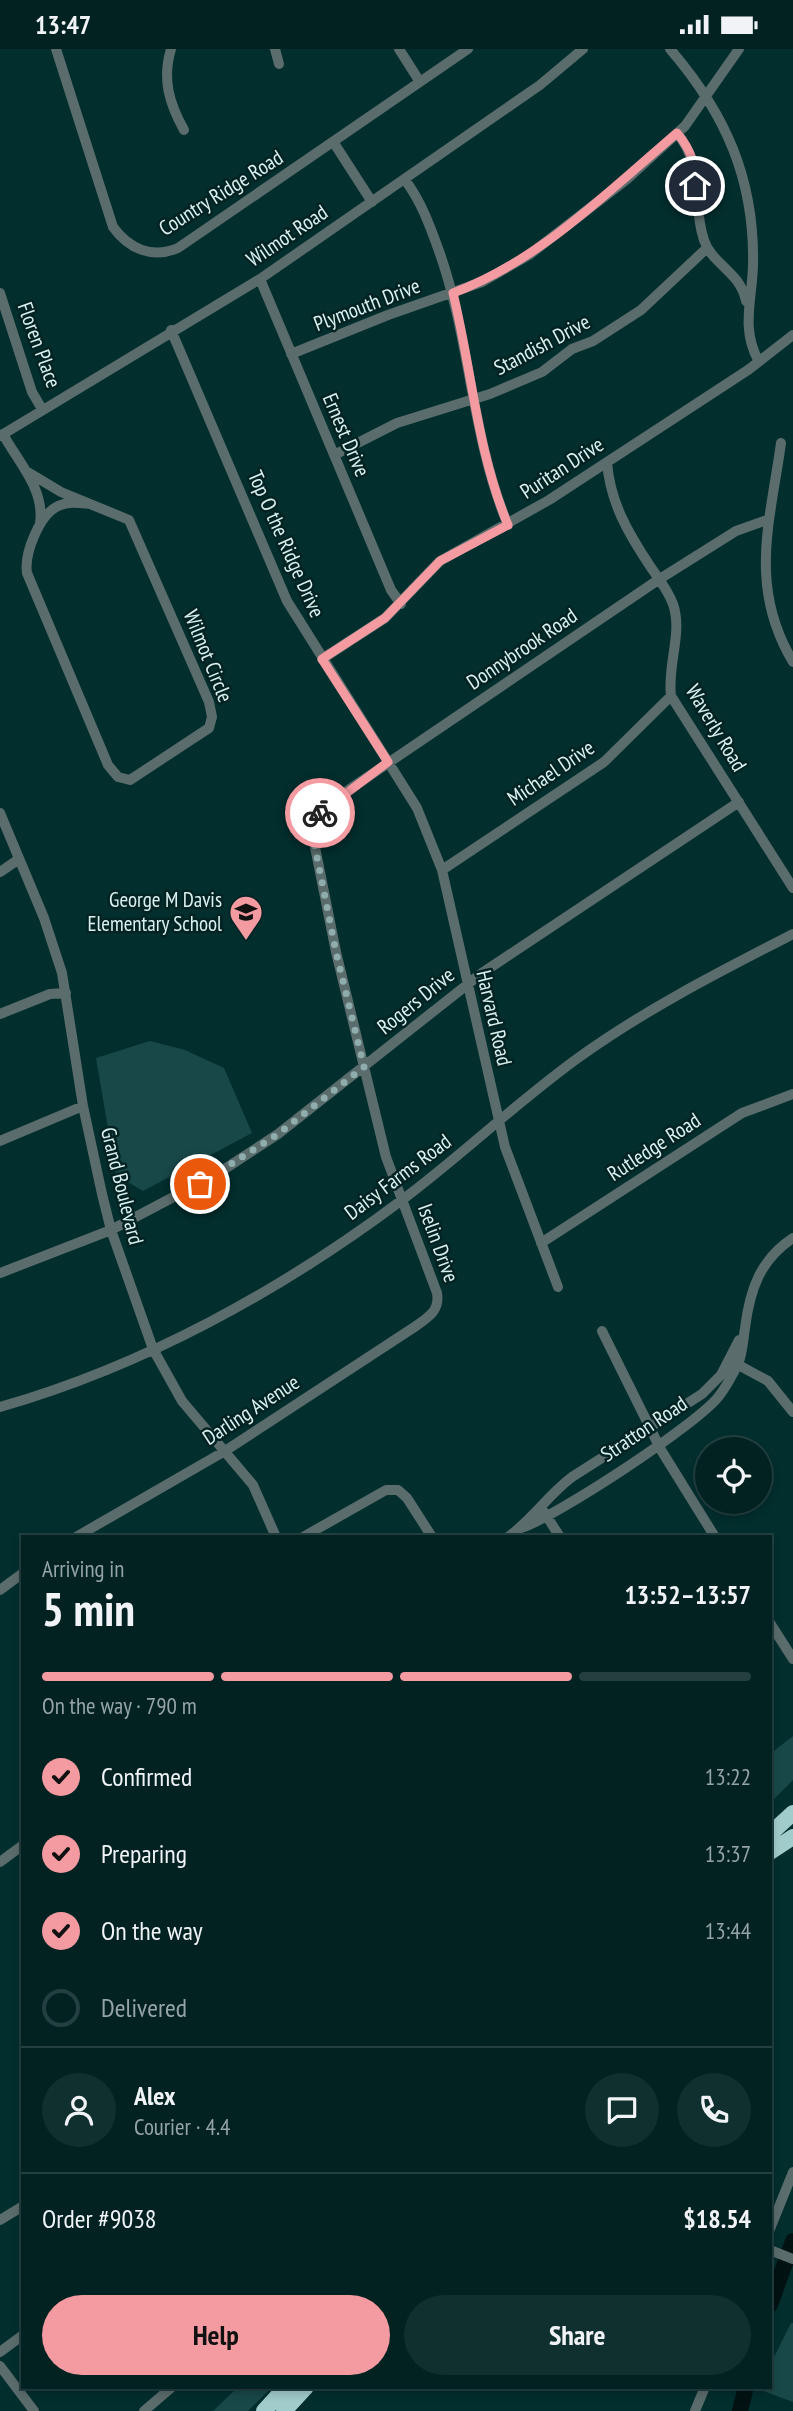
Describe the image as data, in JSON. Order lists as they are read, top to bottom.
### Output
{
  "streets": {
    "street": [
      "Country Ridge Road",
      "Wilmot Road",
      "Plymouth Drive",
      "Floren Place",
      "Standish Drive",
      "Ernest Drive",
      "Puritan Drive",
      "Top O the Ridge Drive",
      "Donnybrook Road",
      "Wilmot Circle",
      "Waverly Road",
      "Michael Drive",
      "Rogers Drive",
      "Harvard Road",
      "Rutledge Road",
      "Daisy Farms Road",
      "Grand Boulevard",
      "Iselin Drive",
      "Darling Avenue",
      "Stratton Road"
    ]
  },
  "crossings": [
    ["Wilmot Road", "Floren Place"],
    ["Wilmot Road", "Ernest Drive"],
    ["Wilmot Road", "Top O the Ridge Drive"],
    ["Wilmot Road", "Wilmot Circle"],
    ["Plymouth Drive", "Ernest Drive"],
    ["Standish Drive", "Ernest Drive"],
    ["Ernest Drive", "Puritan Drive"],
    ["Puritan Drive", "Top O the Ridge Drive"],
    ["Puritan Drive", "Waverly Road"],
    ["Top O the Ridge Drive", "Donnybrook Road"],
    ["Top O the Ridge Drive", "Harvard Road"],
    ["Donnybrook Road", "Waverly Road"],
    ["Donnybrook Road", "Harvard Road"],
    ["Donnybrook Road", "Iselin Drive"],
    ["Waverly Road", "Michael Drive"],
    ["Waverly Road", "Rogers Drive"],
    ["Michael Drive", "Harvard Road"],
    ["Rogers Drive", "Harvard Road"],
    ["Rogers Drive", "Grand Boulevard"],
    ["Rogers Drive", "Iselin Drive"],
    ["Harvard Road", "Rutledge Road"],
    ["Harvard Road", "Daisy Farms Road"],
    ["Daisy Farms Road", "Grand Boulevard"],
    ["Daisy Farms Road", "Iselin Drive"],
    ["Grand Boulevard", "Darling Avenue"],
    ["Iselin Drive", "Darling Avenue"]
  ],
  "places": {
    "school or university": ["George M Davis Elementary School"]
  },
  "page": {
    "status": "13:47",
    "heading": ["5 min", "Arriving in", "13:52–13:57"],
    "panel": [
      "Alex",
      "Courier · 4.4",
      "Order #9038",
      "$18.54"
    ],
    "bar": "On the way · 790 m",
    "list": [
      ["Confirmed", "13:22"],
      ["Preparing", "13:37"],
      ["On the way", "13:44"],
      "Delivered"
    ],
    "buttons": ["Help", "Share"]
  }
}
